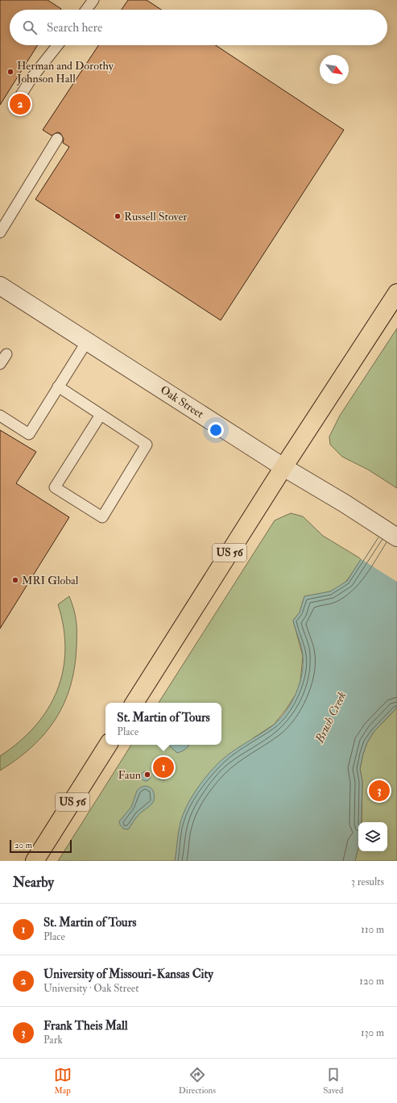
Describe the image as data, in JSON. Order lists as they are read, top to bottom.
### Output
{
  "streets": {
    "highway": ["US 56"],
    "street": ["Oak Street"]
  },
  "crossings": [
    ["Oak Street", "US 56"]
  ],
  "water": ["Brush Creek"],
  "places": [
    "Herman and Dorothy Johnson Hall",
    "Russell Stover",
    "MRI Global",
    "Faun"
  ],
  "scale_bar": "20 m",
  "north": "bottom right",
  "page": {
    "search": "Search here",
    "pins": ["2", "1", "3"],
    "popup": ["St. Martin of Tours", "Place"],
    "scale": "20 m",
    "heading": ["Nearby", "3 results"],
    "list": [
      {
        "mark": "1",
        "name": "St. Martin of Tours",
        "note": "Place",
        "value": "110 m"
      },
      {
        "mark": "2",
        "name": "University of Missouri-Kansas City",
        "note": "University · Oak Street",
        "value": "120 m"
      },
      {
        "mark": "3",
        "name": "Frank Theis Mall",
        "note": "Park",
        "value": "130 m"
      }
    ],
    "nav": ["Map", "Directions", "Saved"]
  }
}
